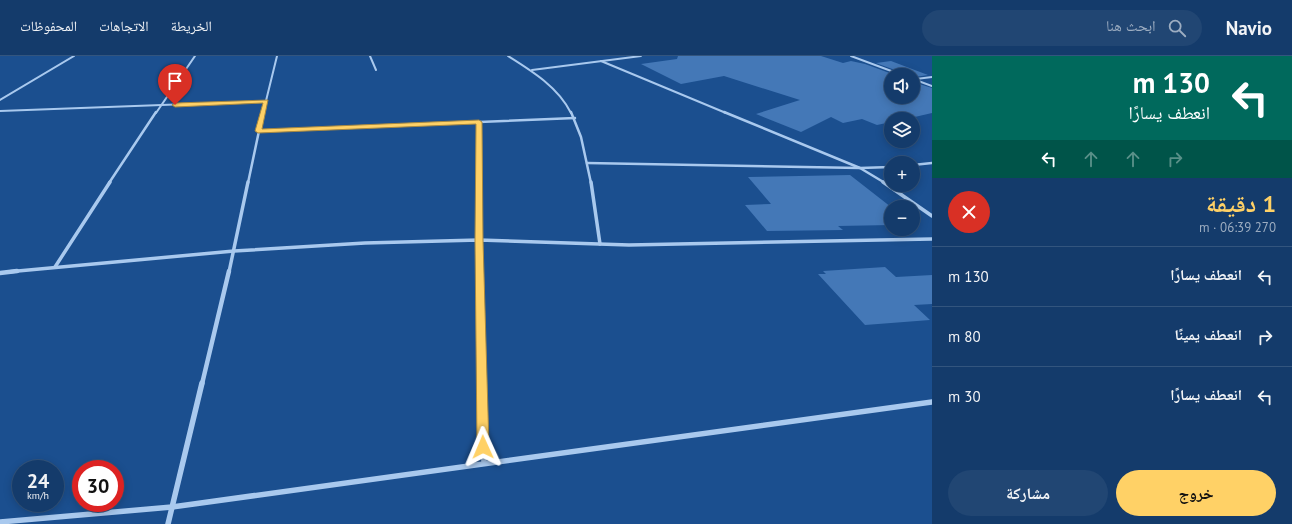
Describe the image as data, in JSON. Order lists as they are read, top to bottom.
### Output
{
  "page": {
    "header": "Navio",
    "search": "ابحث هنا",
    "nav": ["الخريطة", "الاتجاهات", "المحفوظات"],
    "turn": ["130 m", "انعطف يسارًا"],
    "map_buttons": ["+", "−"],
    "heading": ["1 دقيقة", "270 m · 06:39"],
    "list": [
      {
        "name": "انعطف يسارًا",
        "value": "130 m"
      },
      {
        "name": "انعطف يمينًا",
        "value": "80 m"
      },
      {
        "name": "انعطف يسارًا",
        "value": "30 m"
      }
    ],
    "speed": "24 km/h",
    "limit": "30",
    "buttons": ["خروج", "مشاركة"]
  }
}
